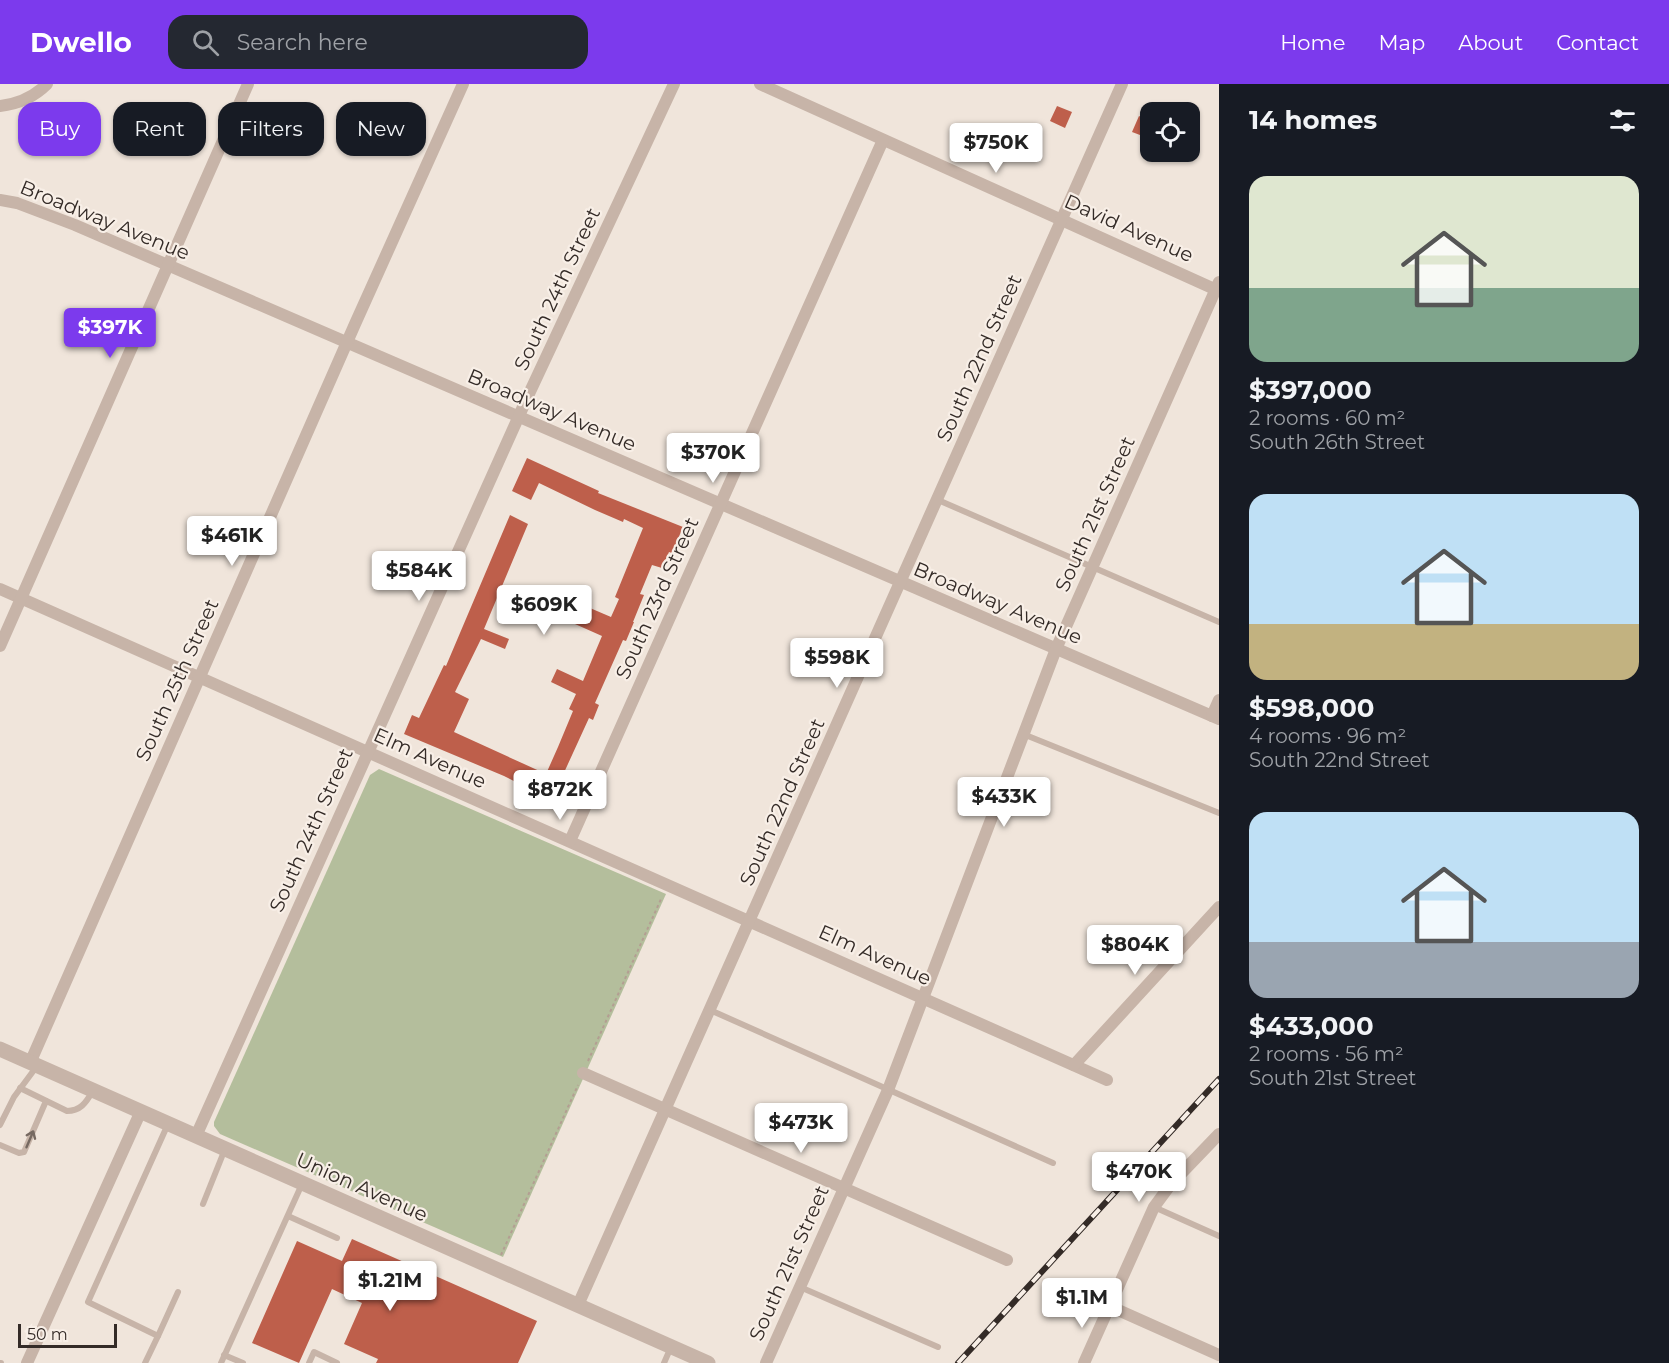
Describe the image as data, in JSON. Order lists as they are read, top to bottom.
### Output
{
  "streets": {
    "street": [
      "Broadway Avenue",
      "David Avenue",
      "South 24th Street",
      "South 22nd Street",
      "South 21st Street",
      "South 23rd Street",
      "South 25th Street",
      "Elm Avenue",
      "Union Avenue"
    ]
  },
  "crossings": [
    ["Broadway Avenue", "South 24th Street"],
    ["Broadway Avenue", "South 22nd Street"],
    ["Broadway Avenue", "South 21st Street"],
    ["Broadway Avenue", "South 23rd Street"],
    ["Broadway Avenue", "South 25th Street"],
    ["David Avenue", "South 22nd Street"],
    ["David Avenue", "South 21st Street"],
    ["David Avenue", "South 23rd Street"],
    ["South 24th Street", "Elm Avenue"],
    ["South 24th Street", "Union Avenue"],
    ["South 22nd Street", "Elm Avenue"],
    ["South 22nd Street", "Union Avenue"],
    ["South 21st Street", "Elm Avenue"],
    ["South 23rd Street", "Elm Avenue"],
    ["South 25th Street", "Elm Avenue"],
    ["South 25th Street", "Union Avenue"]
  ],
  "scale_bar": "50 m",
  "page": {
    "header": "Dwello",
    "search": "Search here",
    "nav": [
      "Home",
      "Map",
      "About",
      "Contact"
    ],
    "heading": "14 homes",
    "chip": [
      "Buy",
      "Rent",
      "Filters",
      "New"
    ],
    "price": [
      "$750K",
      "$397K",
      "$370K",
      "$461K",
      "$584K",
      "$609K",
      "$598K",
      "$872K",
      "$433K",
      "$804K",
      "$473K",
      "$470K",
      "$1.21M",
      "$1.1M"
    ],
    "list": [
      {
        "name": "$397,000",
        "note": "2 rooms · 60 m² · South 26th Street"
      },
      {
        "name": "$598,000",
        "note": "4 rooms · 96 m² · South 22nd Street"
      },
      {
        "name": "$433,000",
        "note": "2 rooms · 56 m² · South 21st Street"
      }
    ],
    "scale": "50 m"
  }
}
